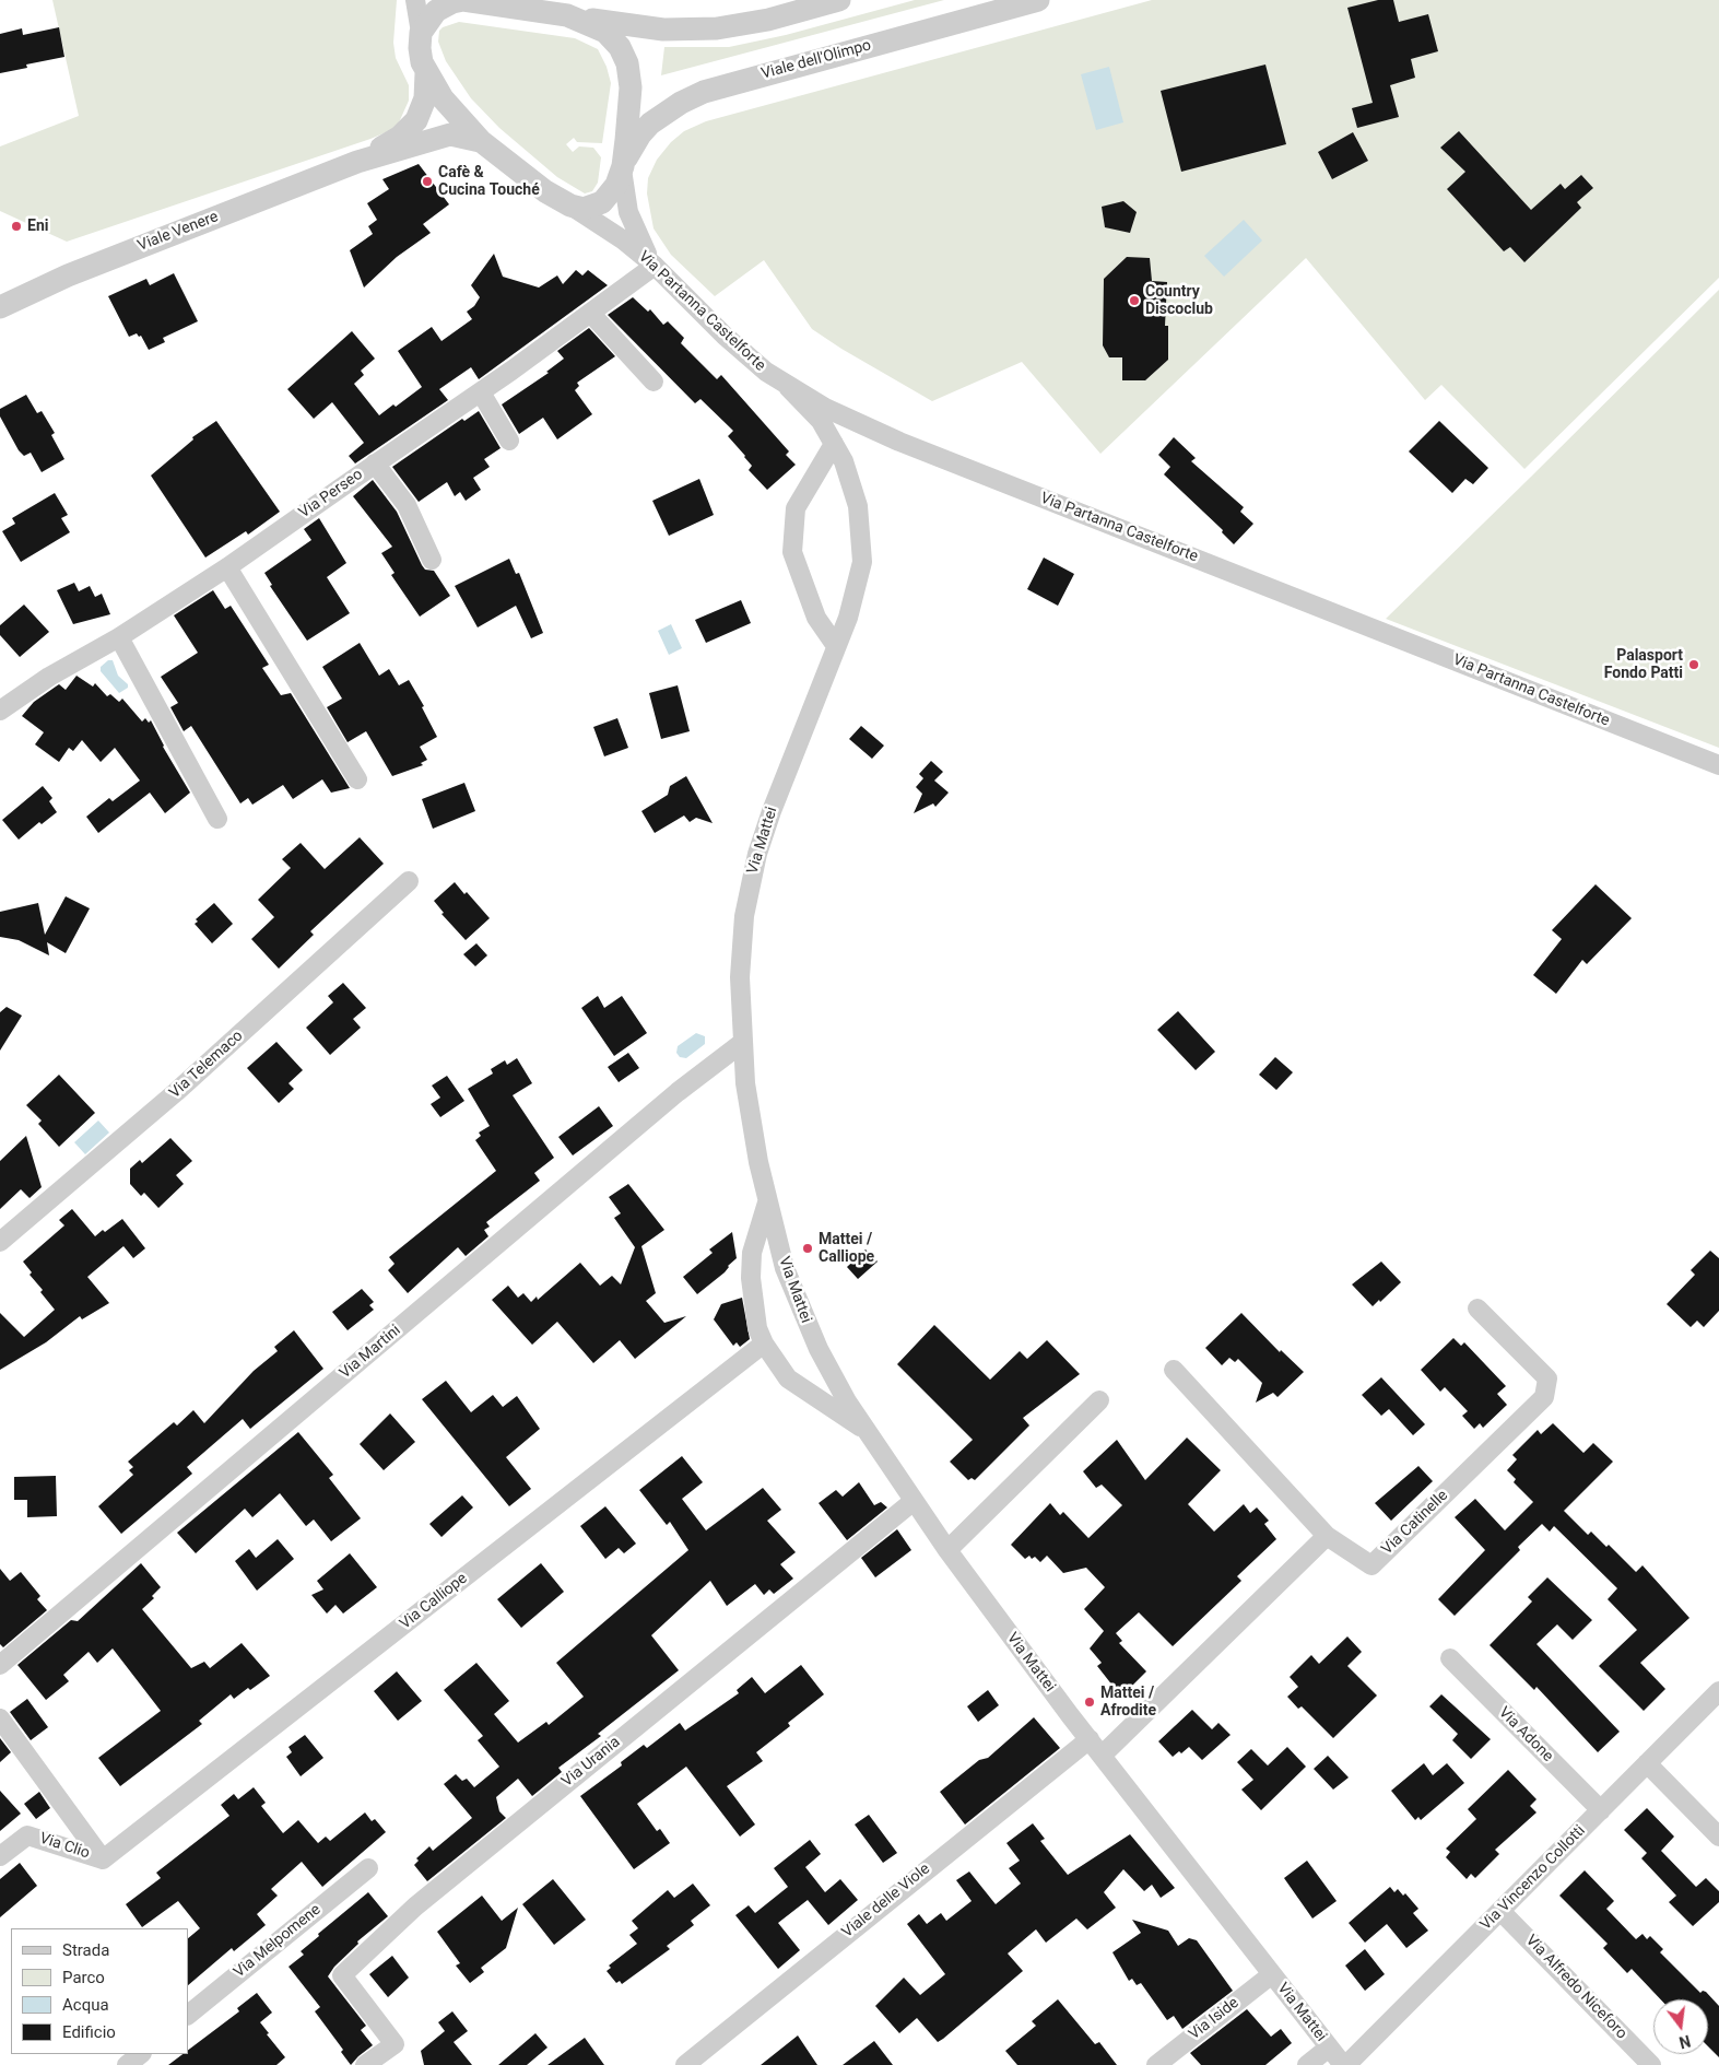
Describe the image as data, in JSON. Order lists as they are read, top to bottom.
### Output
{
  "streets": {
    "street": [
      "Viale dell'Olimpo",
      "Viale Venere",
      "Via Partanna Castelforte",
      "Via Perseo",
      "Via Mattei",
      "Via Telemaco",
      "Via Martini",
      "Via Catinelle",
      "Via Calliope",
      "Via Adone",
      "Via Urania",
      "Via Clio",
      "Via Vincenzo Collotti",
      "Viale delle Viole",
      "Via Melpomene",
      "Via Alfredo Niceforo",
      "Via Iside"
    ]
  },
  "crossings": [
    ["Viale dell'Olimpo", "Via Partanna Castelforte"],
    ["Via Partanna Castelforte", "Via Perseo"],
    ["Via Partanna Castelforte", "Via Mattei"],
    ["Via Mattei", "Via Martini"],
    ["Via Mattei", "Via Urania"],
    ["Via Mattei", "Via Vincenzo Collotti"],
    ["Via Mattei", "Viale delle Viole"],
    ["Via Mattei", "Via Iside"],
    ["Via Calliope", "Via Clio"],
    ["Via Adone", "Via Vincenzo Collotti"],
    ["Via Vincenzo Collotti", "Via Alfredo Niceforo"]
  ],
  "places": [
    "Cafè & Cucina Touché",
    "Eni",
    "Country Discoclub",
    "Palasport Fondo Patti",
    "Mattei / Calliope",
    "Mattei / Afrodite"
  ],
  "legend": [
    "Strada",
    "Parco",
    "Acqua",
    "Edificio"
  ],
  "north": "bottom"
}
